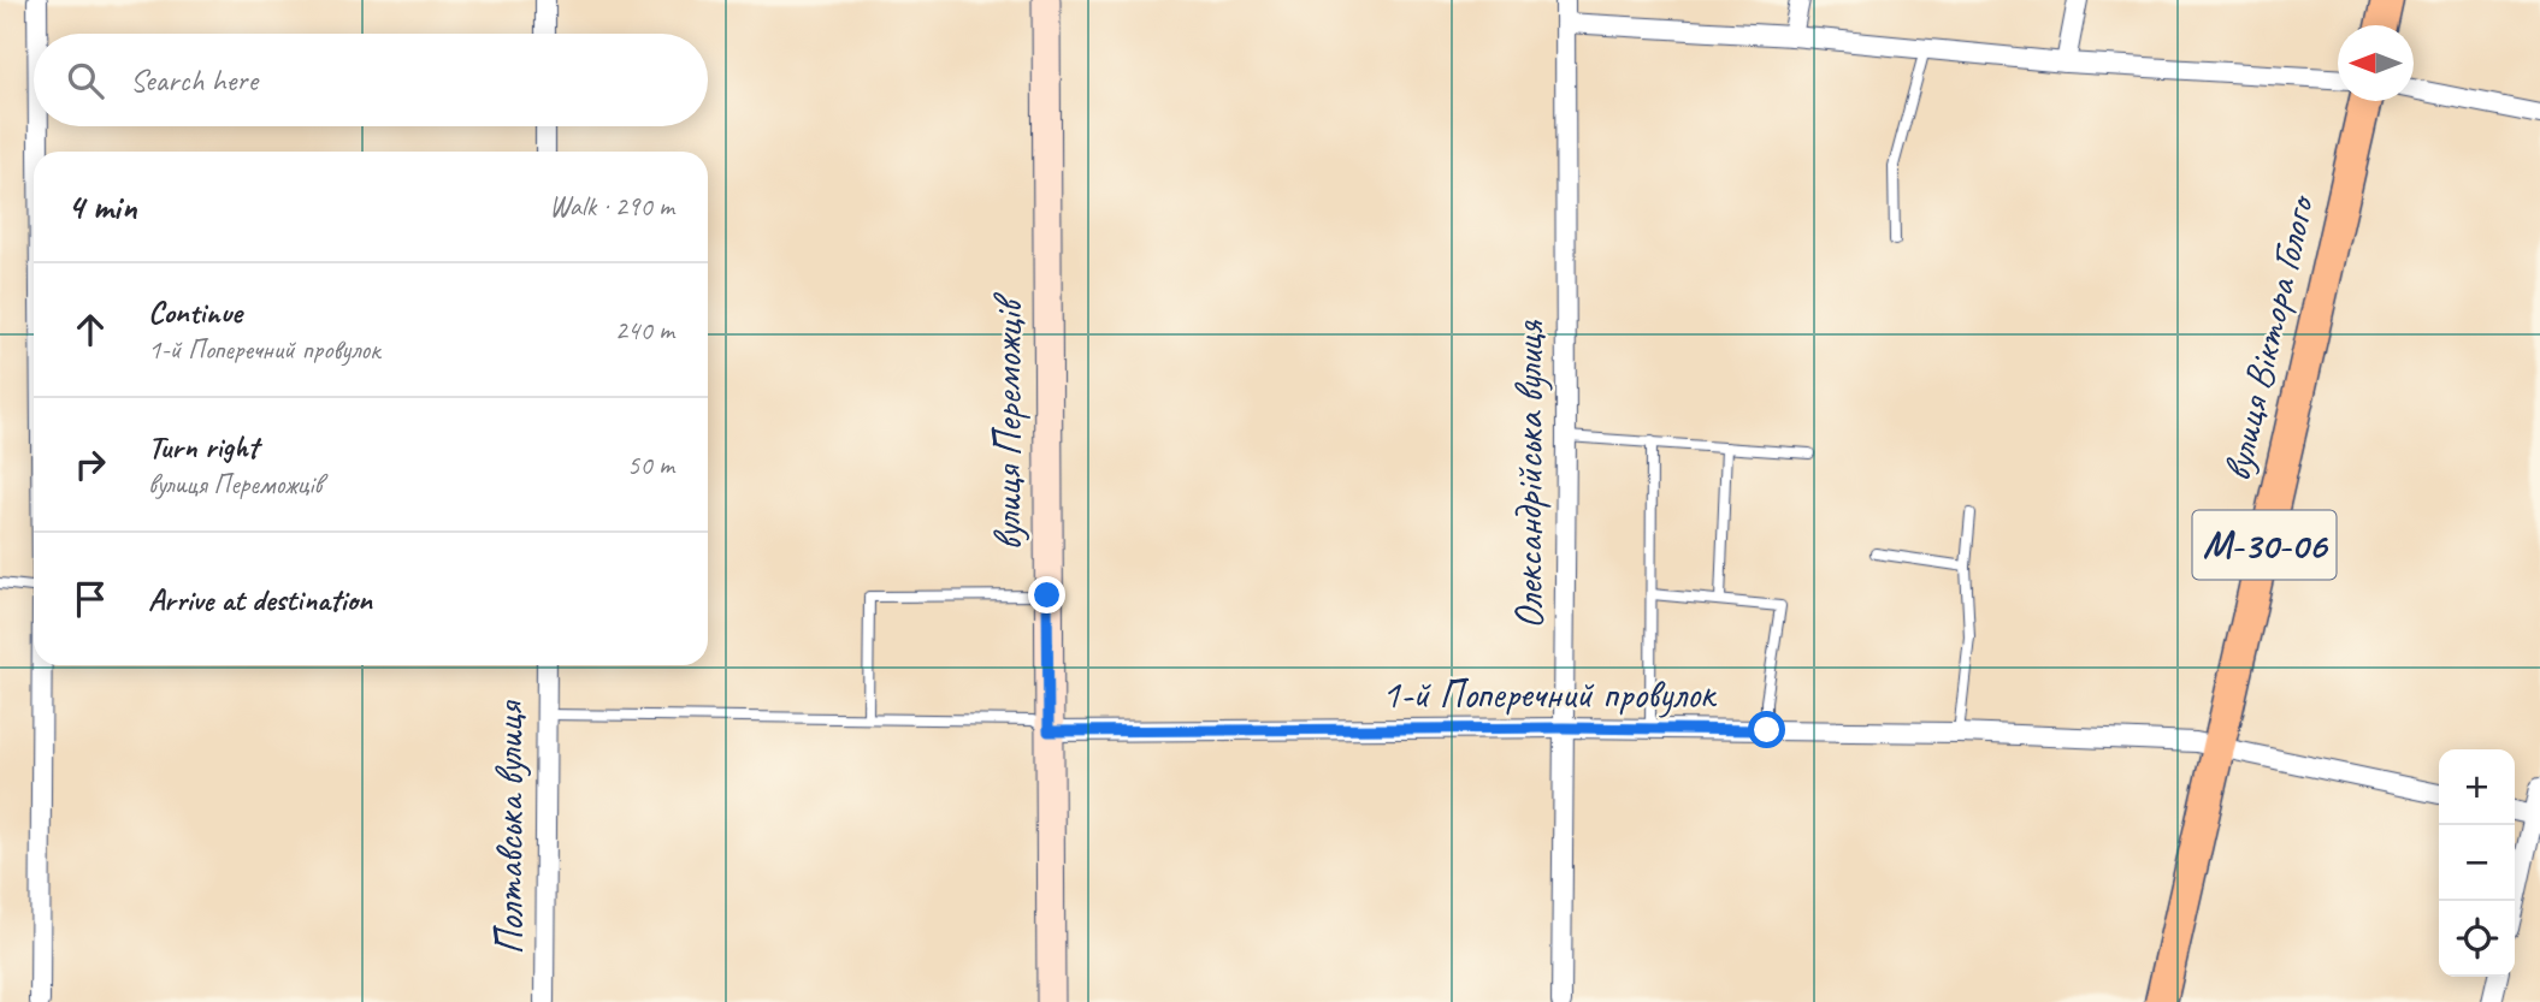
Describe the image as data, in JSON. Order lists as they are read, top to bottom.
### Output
{
  "streets": {
    "main road": ["вулиця Віктора Голого", "М-30-06"],
    "street": [
      "вулиця Переможців",
      "Олександрійська вулиця",
      "1-й Поперечний провулок",
      "Полтавська вулиця"
    ]
  },
  "crossings": [
    ["вулиця Віктора Голого", "1-й Поперечний провулок"],
    ["вулиця Переможців", "1-й Поперечний провулок"],
    ["Олександрійська вулиця", "1-й Поперечний провулок"]
  ],
  "north": "left",
  "page": {
    "search": "Search here",
    "heading": ["4 min", "Walk · 290 m"],
    "list": [
      ["Continue", "1-й Поперечний провулок", "240 m"],
      ["Turn right", "вулиця Переможців", "50 m"],
      "Arrive at destination"
    ],
    "map_buttons": ["+", "−"]
  }
}
